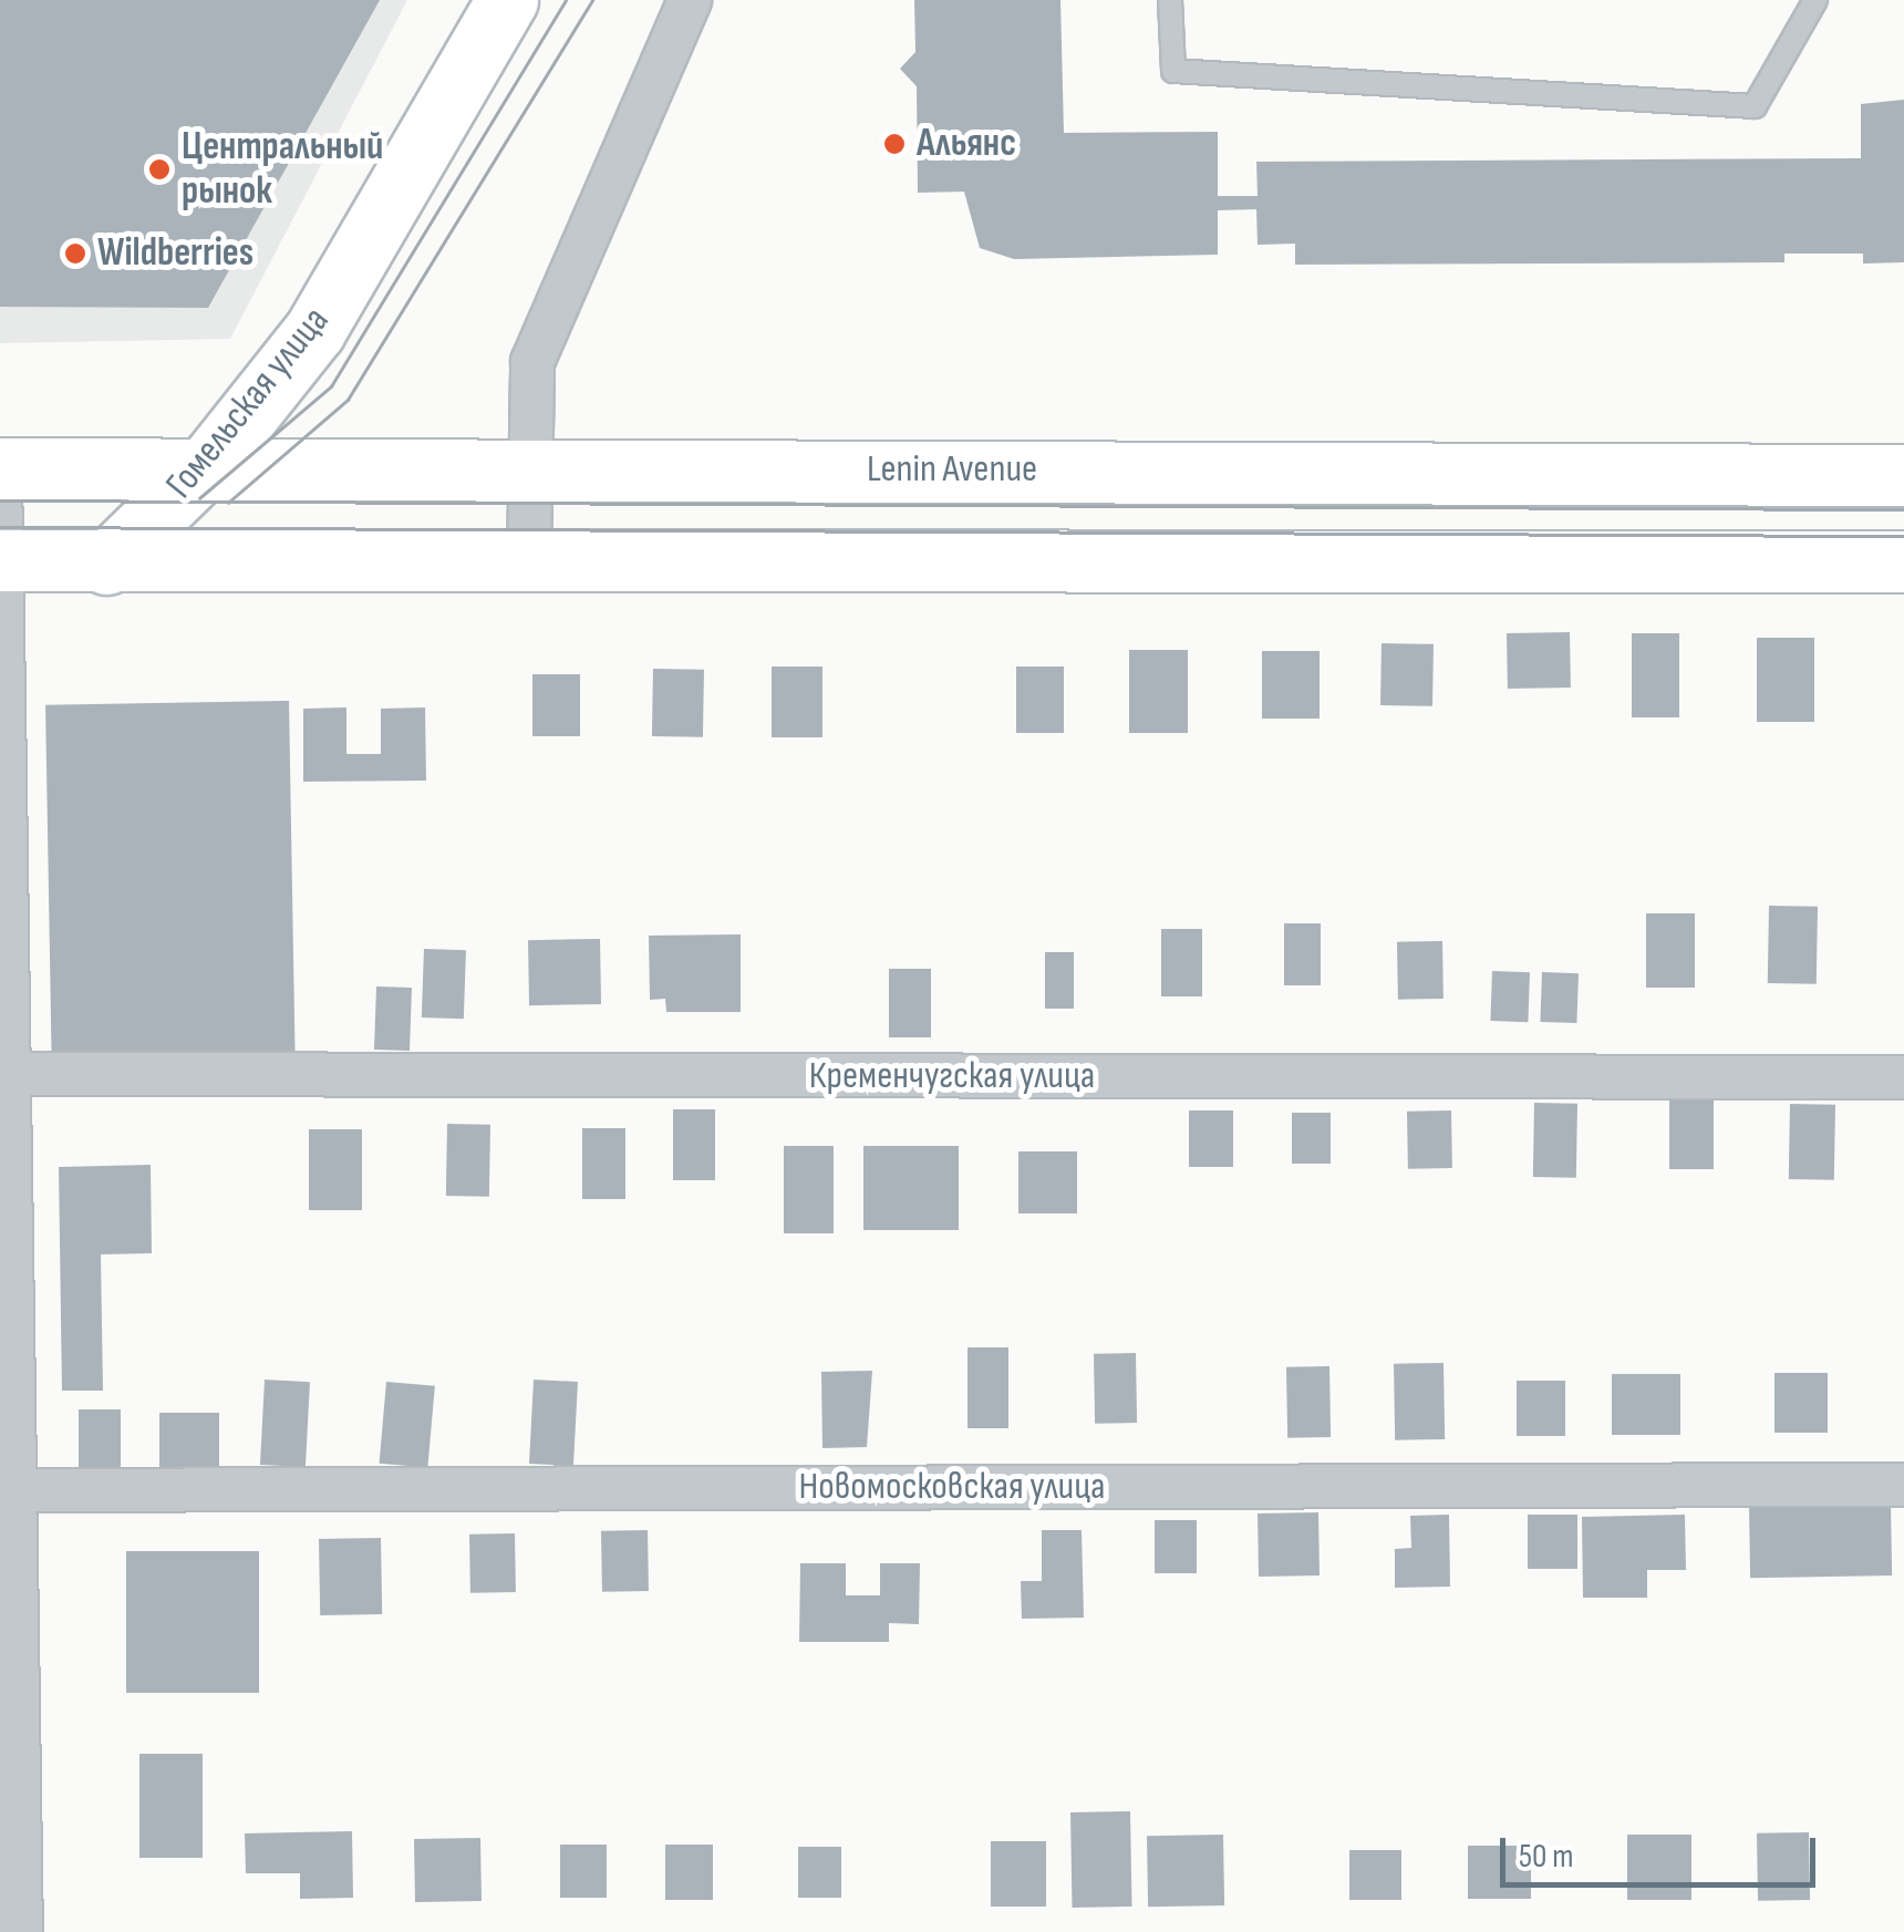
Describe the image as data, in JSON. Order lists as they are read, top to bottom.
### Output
{
  "streets": {
    "main road": ["Гомельская улица", "Lenin Avenue"],
    "street": ["Кременчугская улица", "Новомосковская улица"]
  },
  "crossings": [
    ["Гомельская улица", "Lenin Avenue"]
  ],
  "places": ["Альянс", "Центральный рынок", "Wildberries"],
  "scale_bar": "50 m"
}
